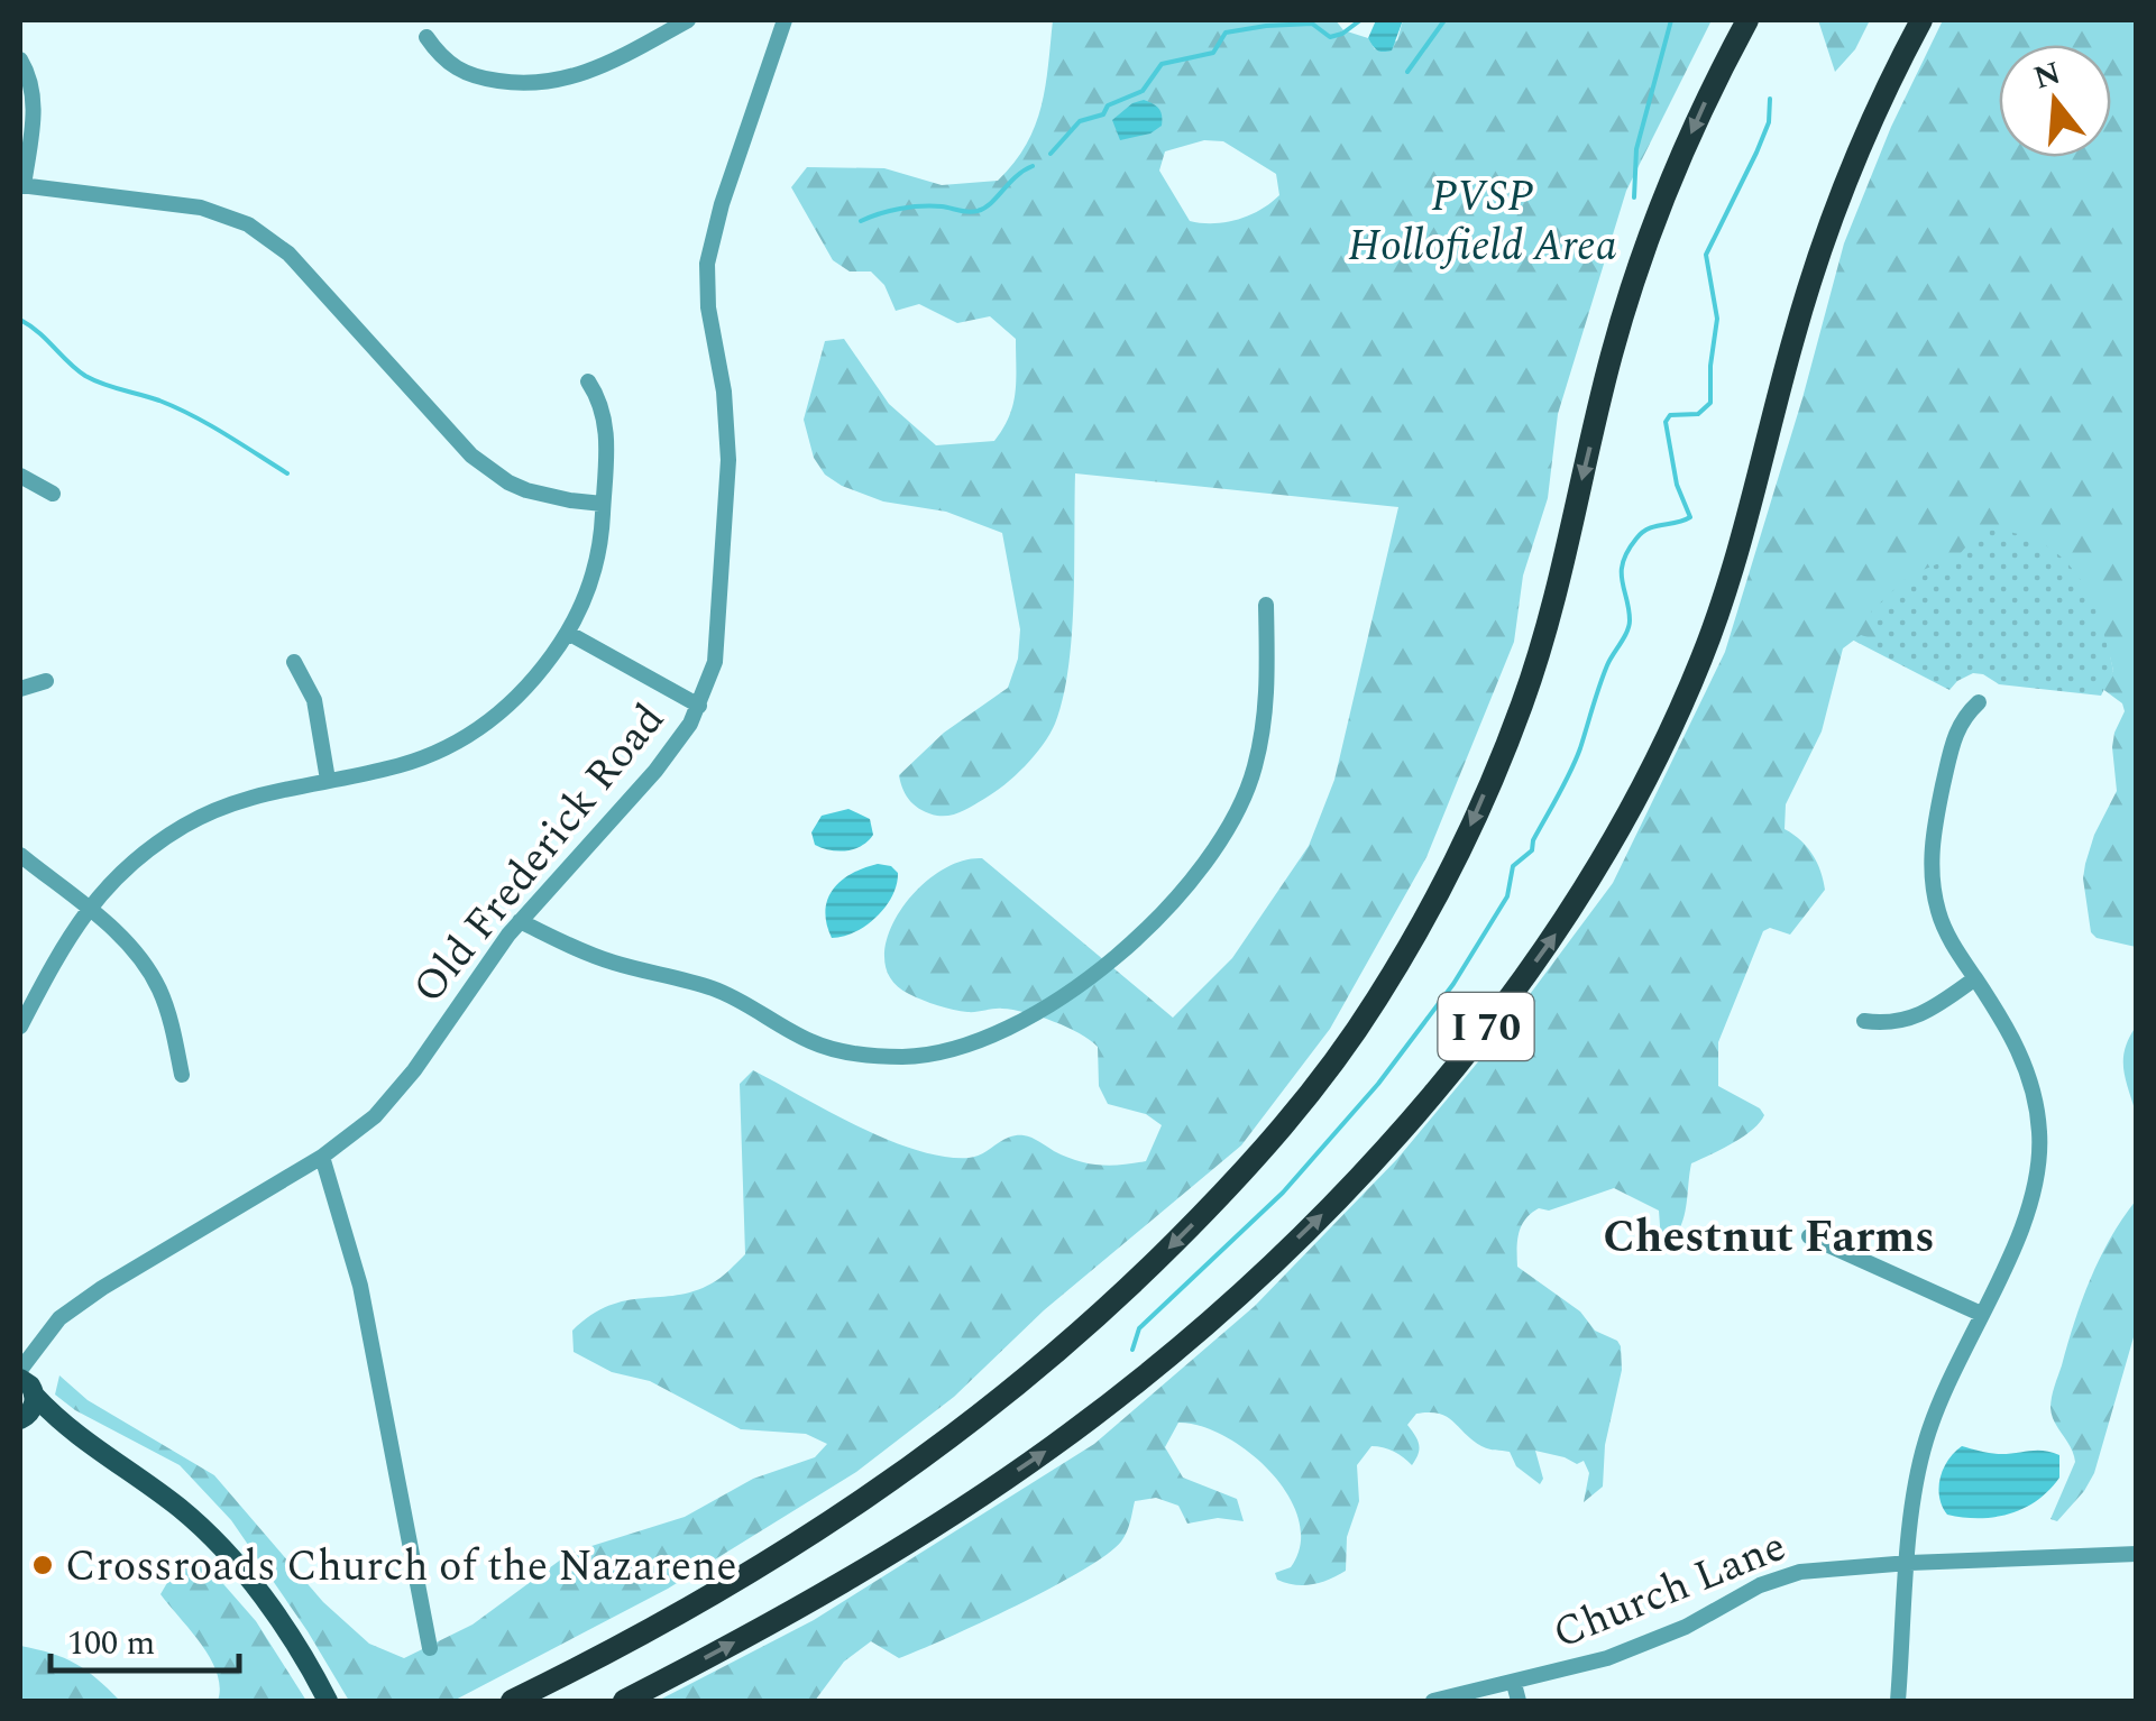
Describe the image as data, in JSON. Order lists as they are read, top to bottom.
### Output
{
  "streets": {
    "highway": ["I 70"],
    "street": ["Old Frederick Road", "Church Lane"]
  },
  "districts": ["Chestnut Farms"],
  "parks": ["PVSP Hollofield Area"],
  "places": ["Crossroads Church of the Nazarene"],
  "scale_bar": "100 m",
  "north": "top"
}
